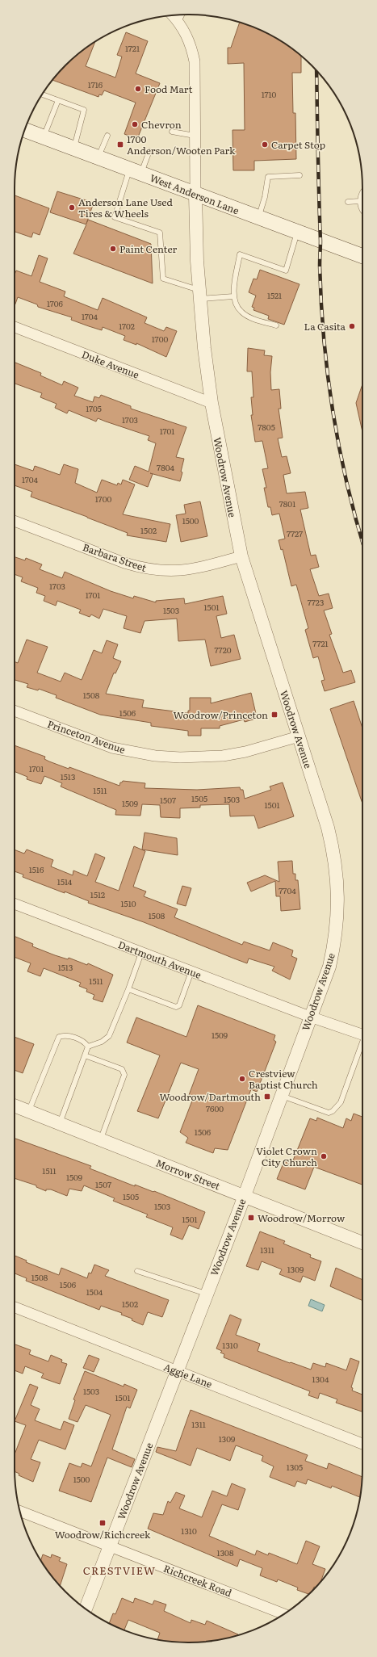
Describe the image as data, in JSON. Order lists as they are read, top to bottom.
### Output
{
  "streets": {
    "main road": ["West Anderson Lane"],
    "street": [
      "Duke Avenue",
      "Woodrow Avenue",
      "Barbara Street",
      "Princeton Avenue",
      "Dartmouth Avenue",
      "Morrow Street",
      "Aggie Lane",
      "Richcreek Road"
    ]
  },
  "crossings": [
    ["West Anderson Lane", "Woodrow Avenue"],
    ["Duke Avenue", "Woodrow Avenue"],
    ["Woodrow Avenue", "Barbara Street"],
    ["Woodrow Avenue", "Princeton Avenue"],
    ["Woodrow Avenue", "Dartmouth Avenue"],
    ["Woodrow Avenue", "Morrow Street"],
    ["Woodrow Avenue", "Aggie Lane"],
    ["Woodrow Avenue", "Richcreek Road"]
  ],
  "districts": ["CRESTVIEW"],
  "places": {
    "other": [
      "Food Mart",
      "Chevron",
      "Carpet Stop",
      "Anderson Lane Used Tires & Wheels",
      "Paint Center",
      "La Casita",
      "Crestview Baptist Church",
      "Violet Crown City Church"
    ],
    "transit": [
      "1700 Anderson/Wooten Park",
      "Woodrow/Princeton",
      "Woodrow/Dartmouth",
      "Woodrow/Morrow",
      "Woodrow/Richcreek"
    ]
  },
  "house_numbers": [
    "1721",
    "1716",
    "1710",
    "1521",
    "1706",
    "1704",
    "1702",
    "1700",
    "1705",
    "1703",
    "7805",
    "1701",
    "7804",
    "1704",
    "1700",
    "7801",
    "1500",
    "1502",
    "7727",
    "1703",
    "1701",
    "7723",
    "1501",
    "1503",
    "7721",
    "7720",
    "1508",
    "1506",
    "1701",
    "1513",
    "1511",
    "1505",
    "1503",
    "1507",
    "1509",
    "1501",
    "1516",
    "1514",
    "7704",
    "1512",
    "1510",
    "1508",
    "1513",
    "1511",
    "1509",
    "7600",
    "1506",
    "1511",
    "1509",
    "1507",
    "1505",
    "1503",
    "1501",
    "1311",
    "1309",
    "1508",
    "1506",
    "1504",
    "1502",
    "1310",
    "1304",
    "1503",
    "1501",
    "1311",
    "1309",
    "1305",
    "1500",
    "1310",
    "1308"
  ]
}
